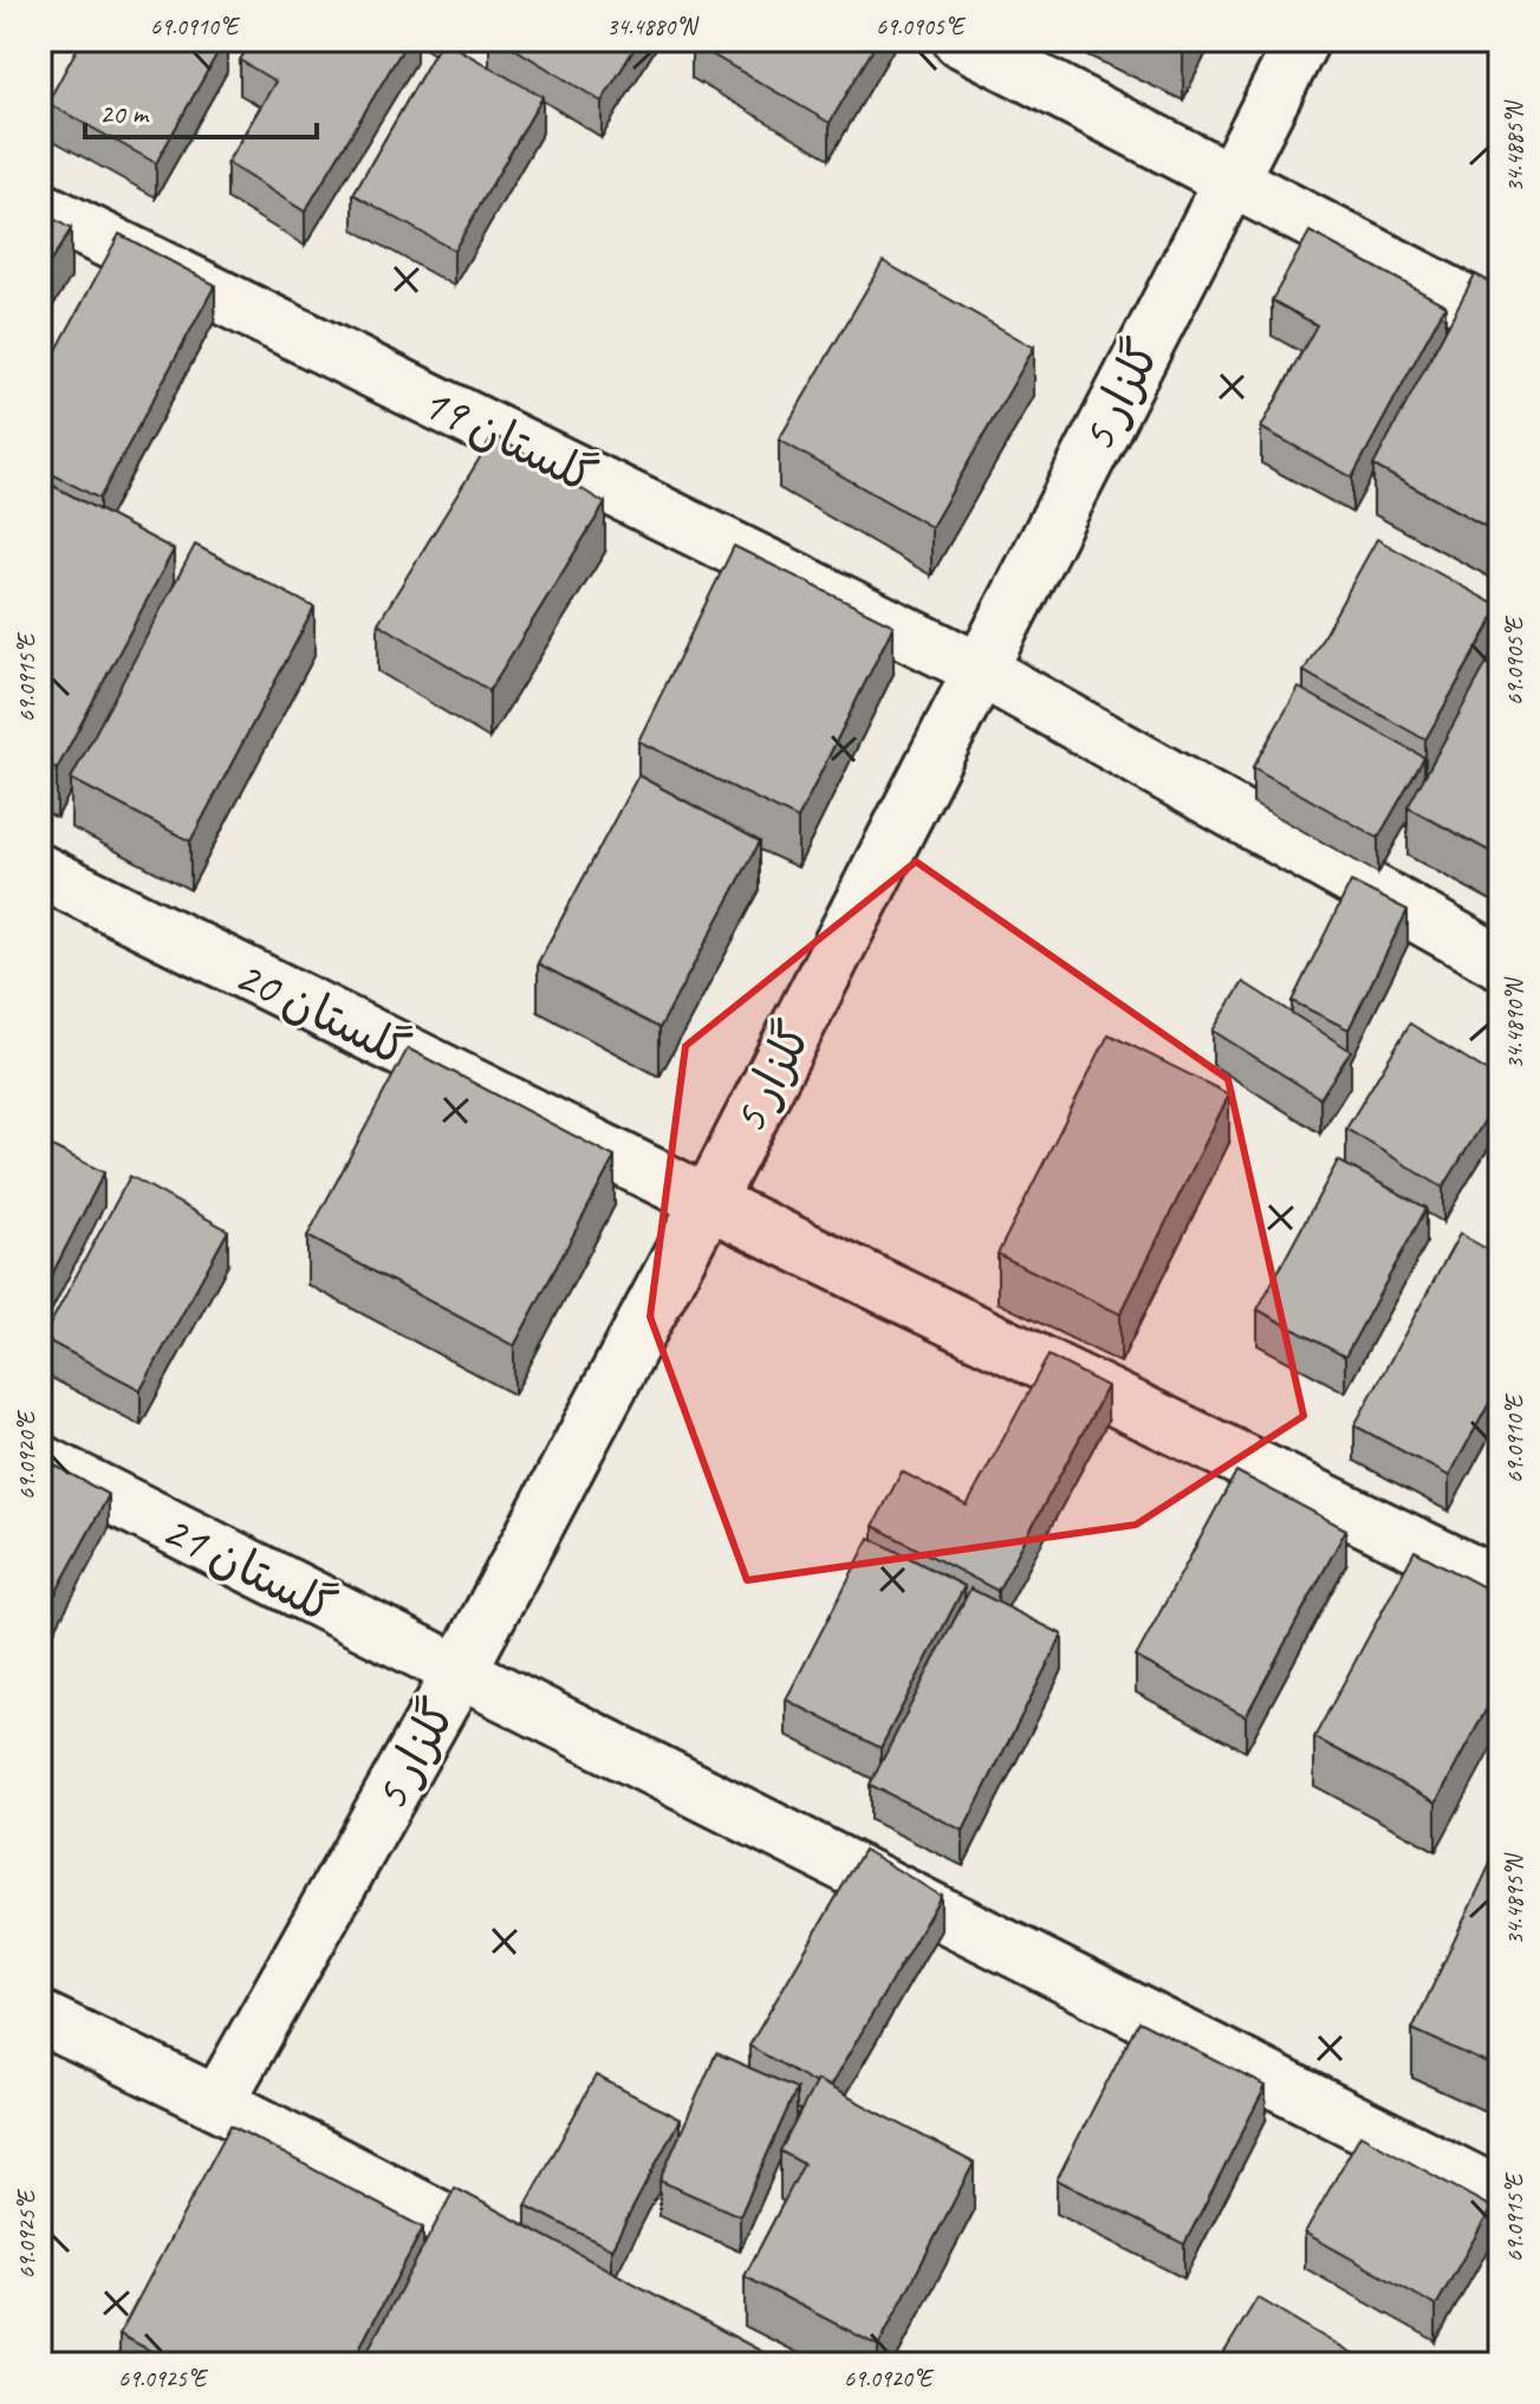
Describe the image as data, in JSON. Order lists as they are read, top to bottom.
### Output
{
  "streets": {
    "street": [
      "گلزار 5",
      "گلستان 19",
      "گلستان 20",
      "گلستان 21"
    ]
  },
  "crossings": [
    ["گلزار 5", "گلستان 19"],
    ["گلزار 5", "گلستان 20"],
    ["گلزار 5", "گلستان 21"]
  ],
  "scale_bar": "20 m",
  "coordinates": [
    "69.0910°E",
    "34.4880°N",
    "69.0905°E",
    "34.4885°N",
    "69.0915°E",
    "34.4890°N",
    "69.0920°E",
    "34.4895°N",
    "69.0925°E"
  ]
}
